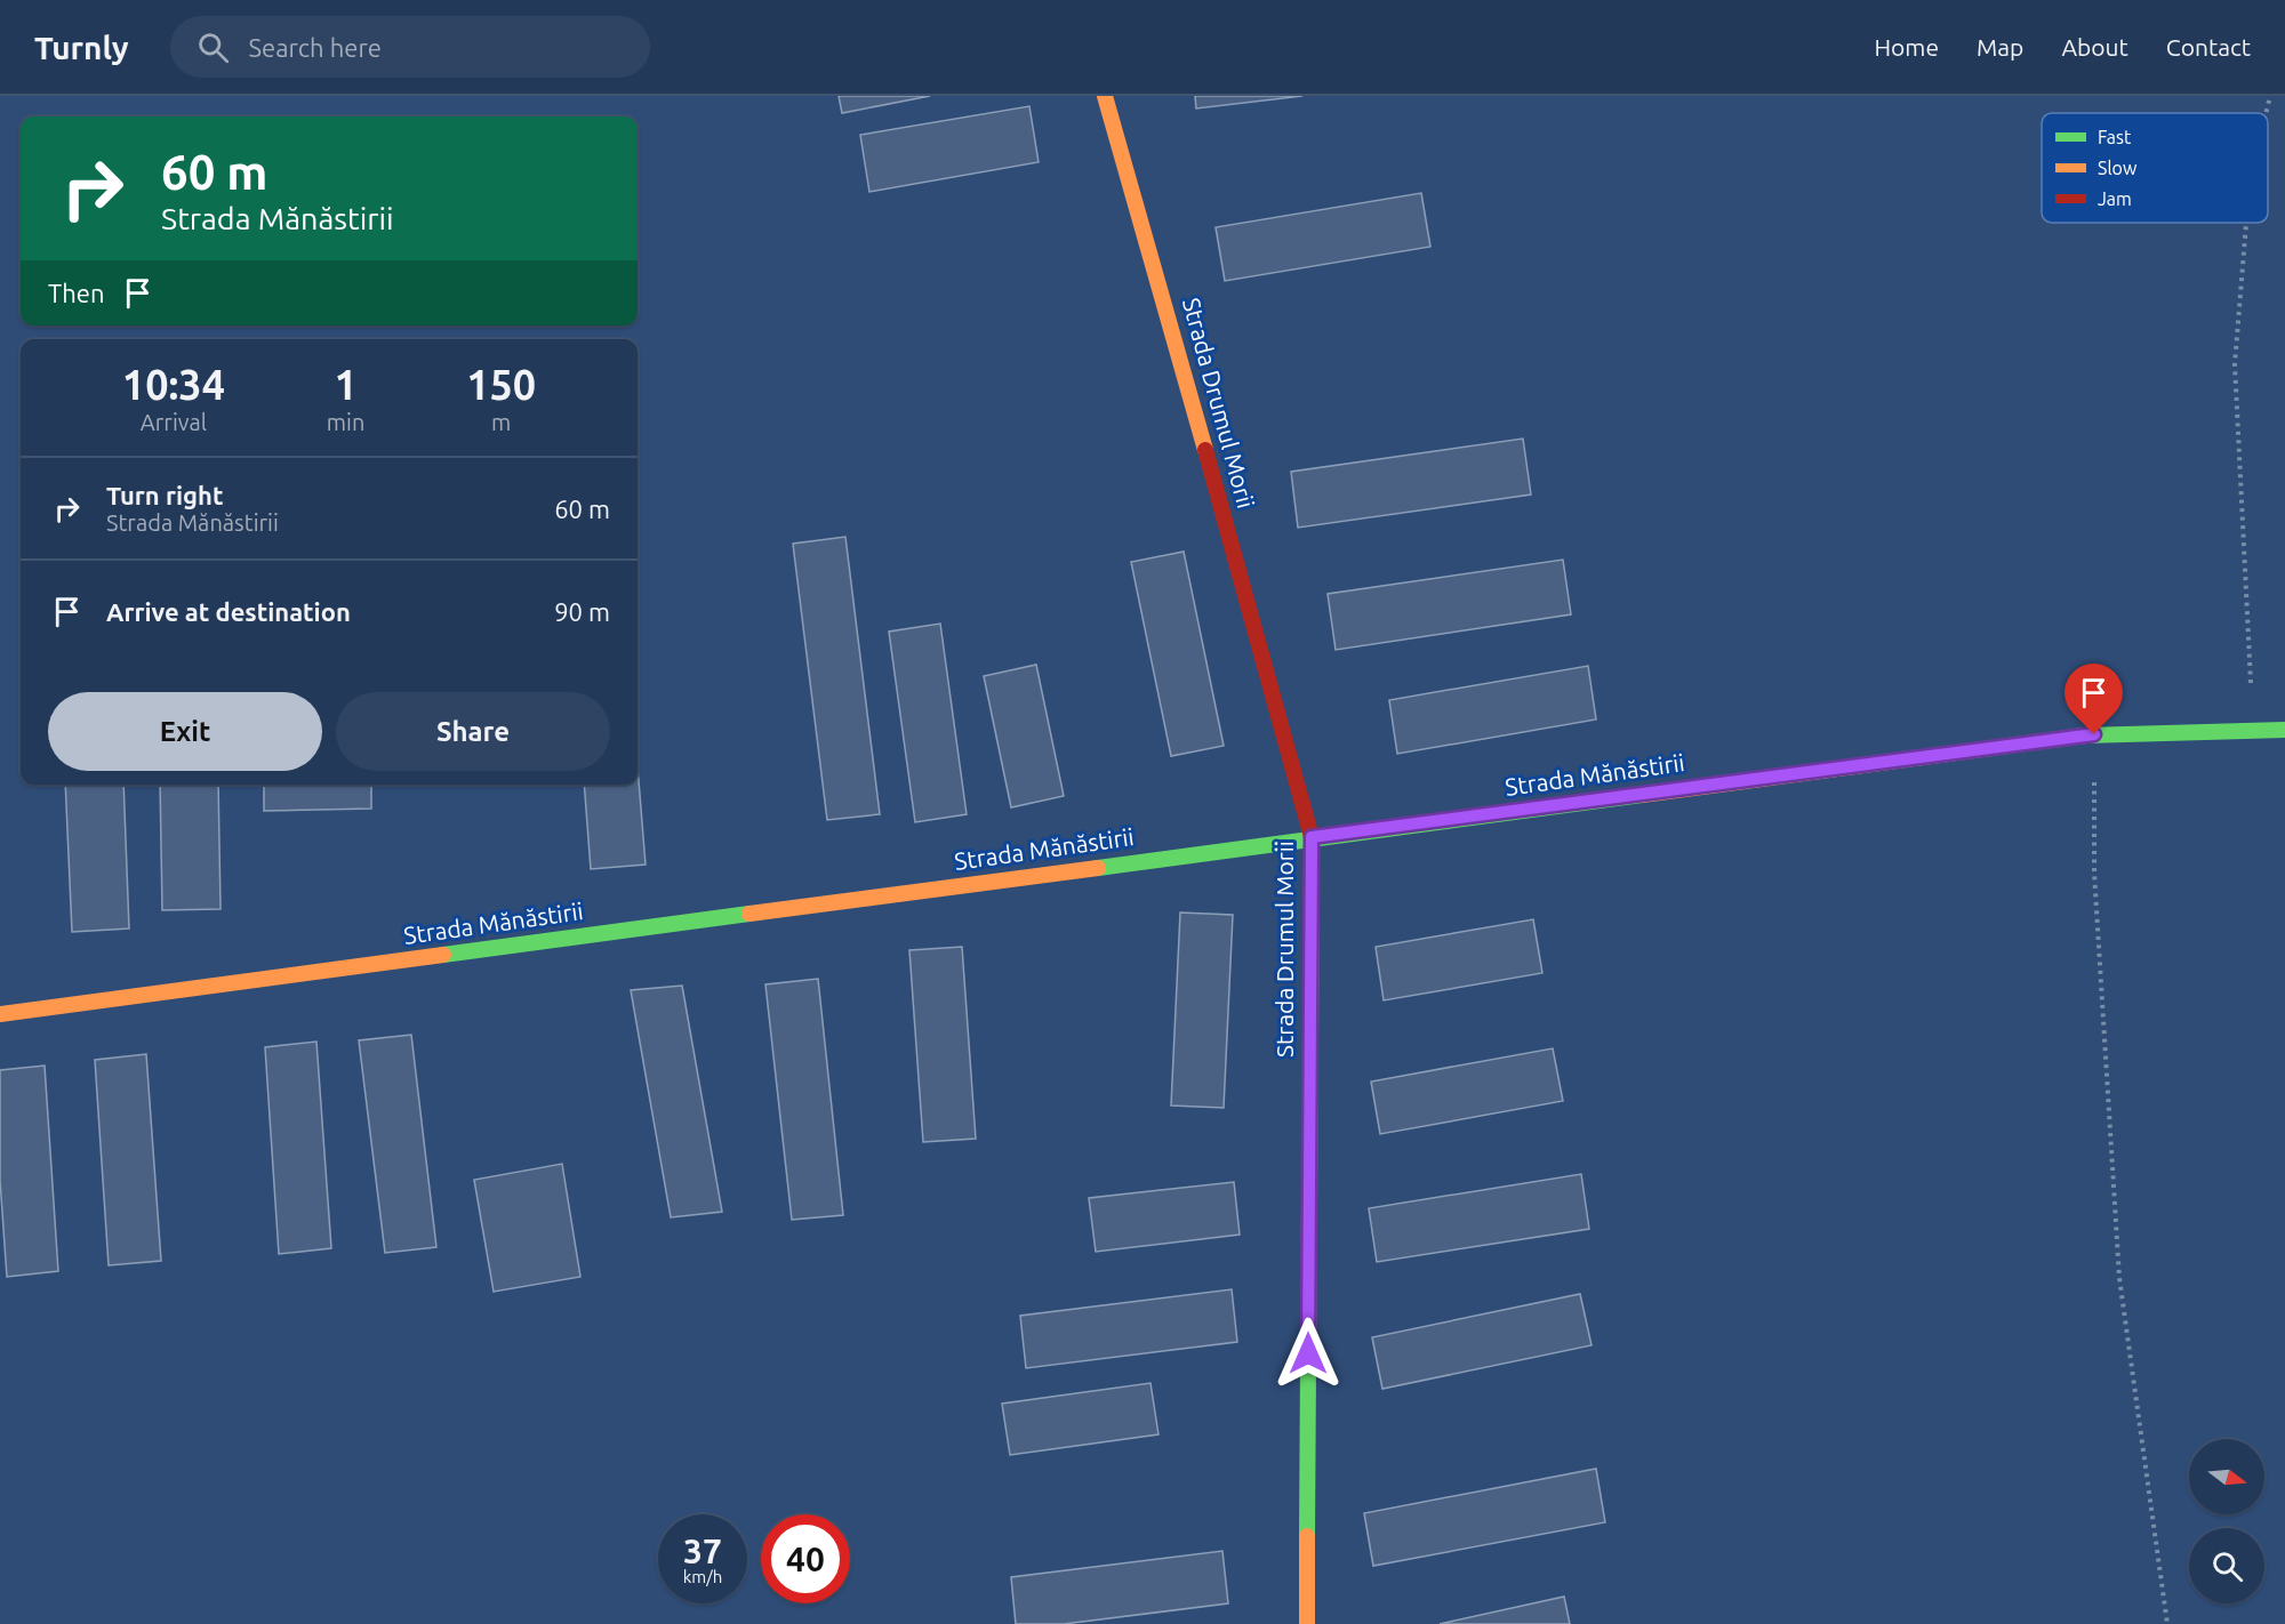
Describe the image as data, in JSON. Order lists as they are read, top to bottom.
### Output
{
  "streets": {
    "street": ["Strada Drumul Morii", "Strada Mănăstirii"]
  },
  "crossings": [
    ["Strada Drumul Morii", "Strada Mănăstirii"]
  ],
  "legend": ["Fast", "Slow", "Jam"],
  "north": "right",
  "page": {
    "header": "Turnly",
    "search": "Search here",
    "nav": [
      "Home",
      "Map",
      "About",
      "Contact"
    ],
    "turn": ["60 m", "Strada Mănăstirii"],
    "then": "Then",
    "eta": [
      "10:34",
      "Arrival",
      "1",
      "min",
      "150",
      "m"
    ],
    "list": [
      {
        "name": "Turn right",
        "note": "Strada Mănăstirii",
        "value": "60 m"
      },
      {
        "name": "Arrive at destination",
        "value": "90 m"
      }
    ],
    "buttons": ["Exit", "Share"],
    "speed": "37 km/h",
    "limit": "40"
  }
}
